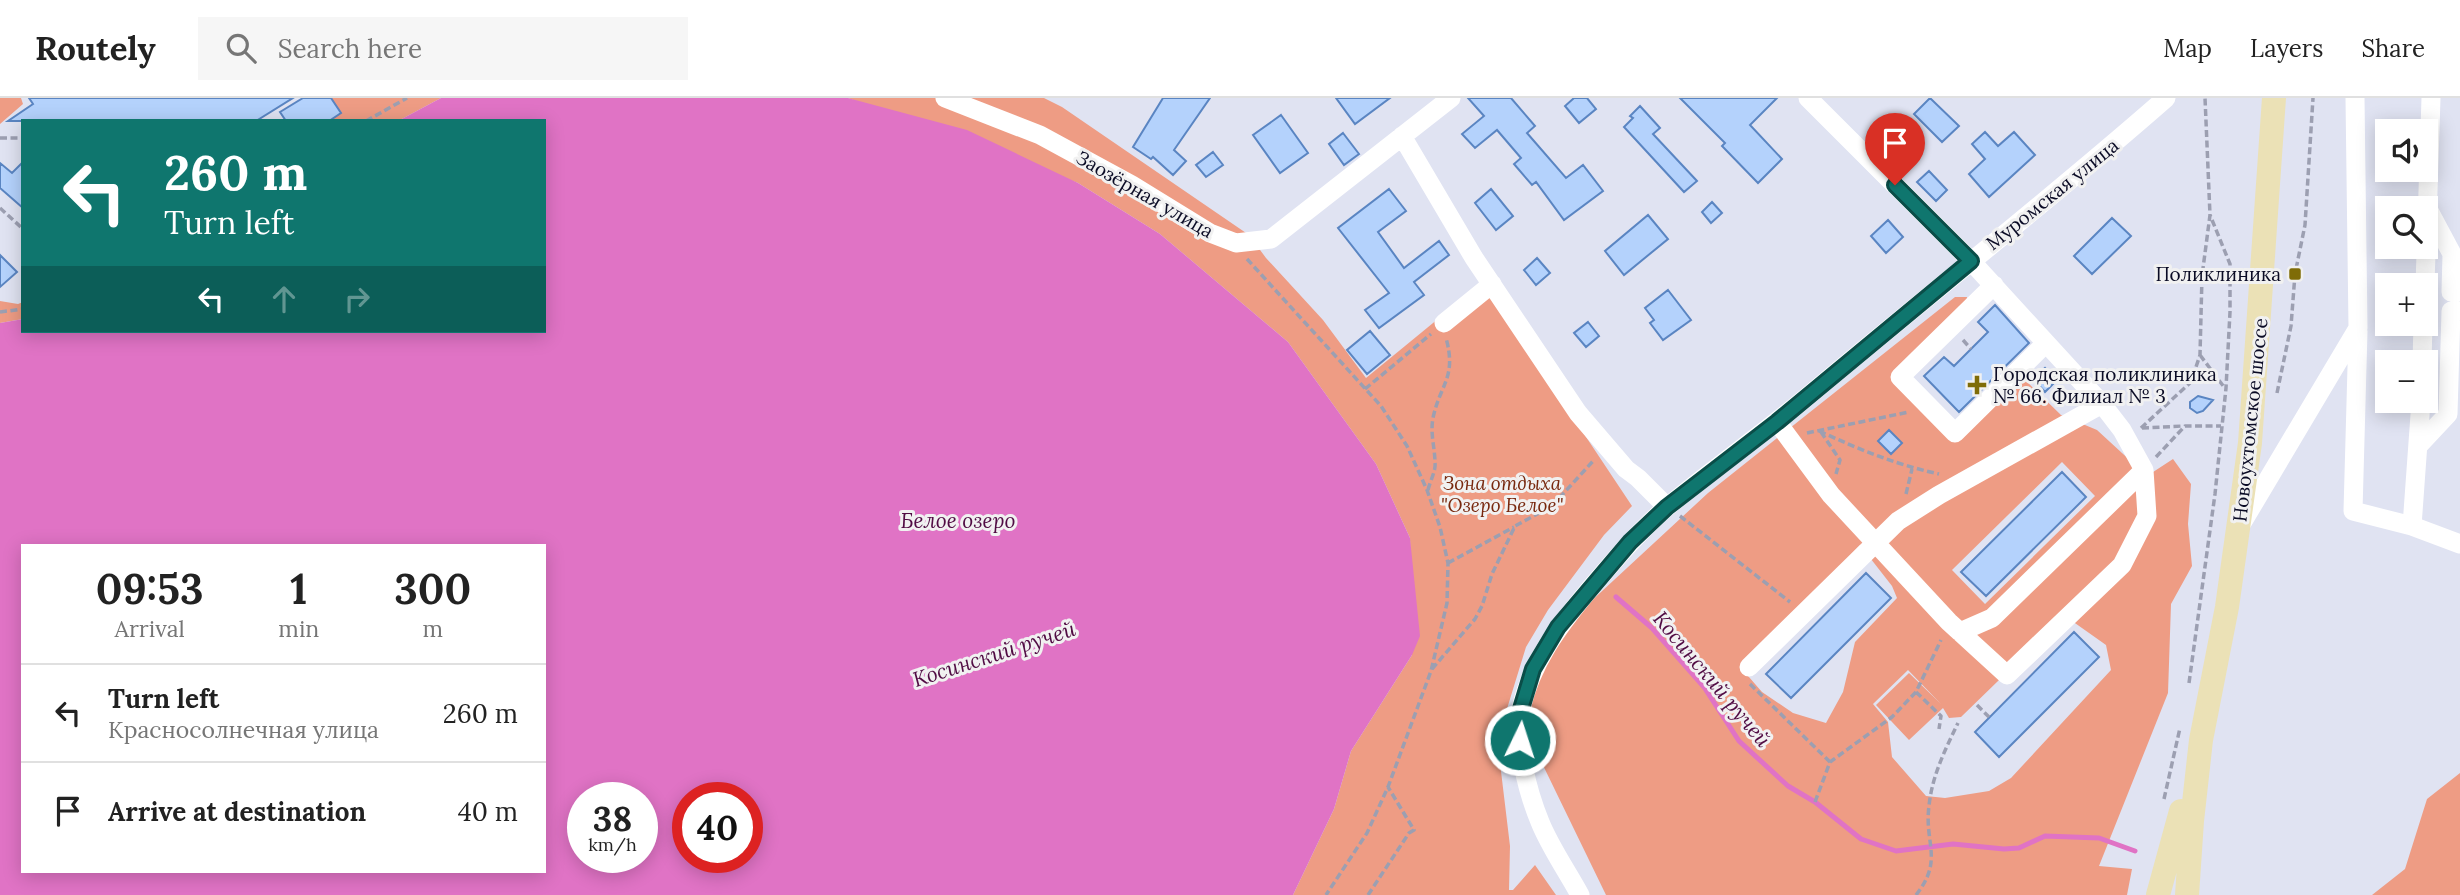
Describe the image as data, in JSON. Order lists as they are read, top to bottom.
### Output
{
  "streets": {
    "main road": ["Новоухтомское шоссе"],
    "street": ["Заозёрная улица", "Муромская улица"]
  },
  "water": ["Белое озеро", "Косинский ручей"],
  "parks": ["Зона отдыха \"Озеро Белое\""],
  "places": {
    "transit": ["Поликлиника"],
    "health": ["Городская поликлиника № 66. Филиал № 3"]
  },
  "page": {
    "header": "Routely",
    "search": "Search here",
    "nav": ["Map", "Layers", "Share"],
    "map_buttons": ["+", "−"],
    "turn": ["260 m", "Turn left"],
    "eta": [
      "09:53",
      "Arrival",
      "1",
      "min",
      "300",
      "m"
    ],
    "list": [
      {
        "name": "Turn left",
        "note": "Красносолнечная улица",
        "value": "260 m"
      },
      {
        "name": "Arrive at destination",
        "value": "40 m"
      }
    ],
    "speed": "38 km/h",
    "limit": "40"
  }
}
